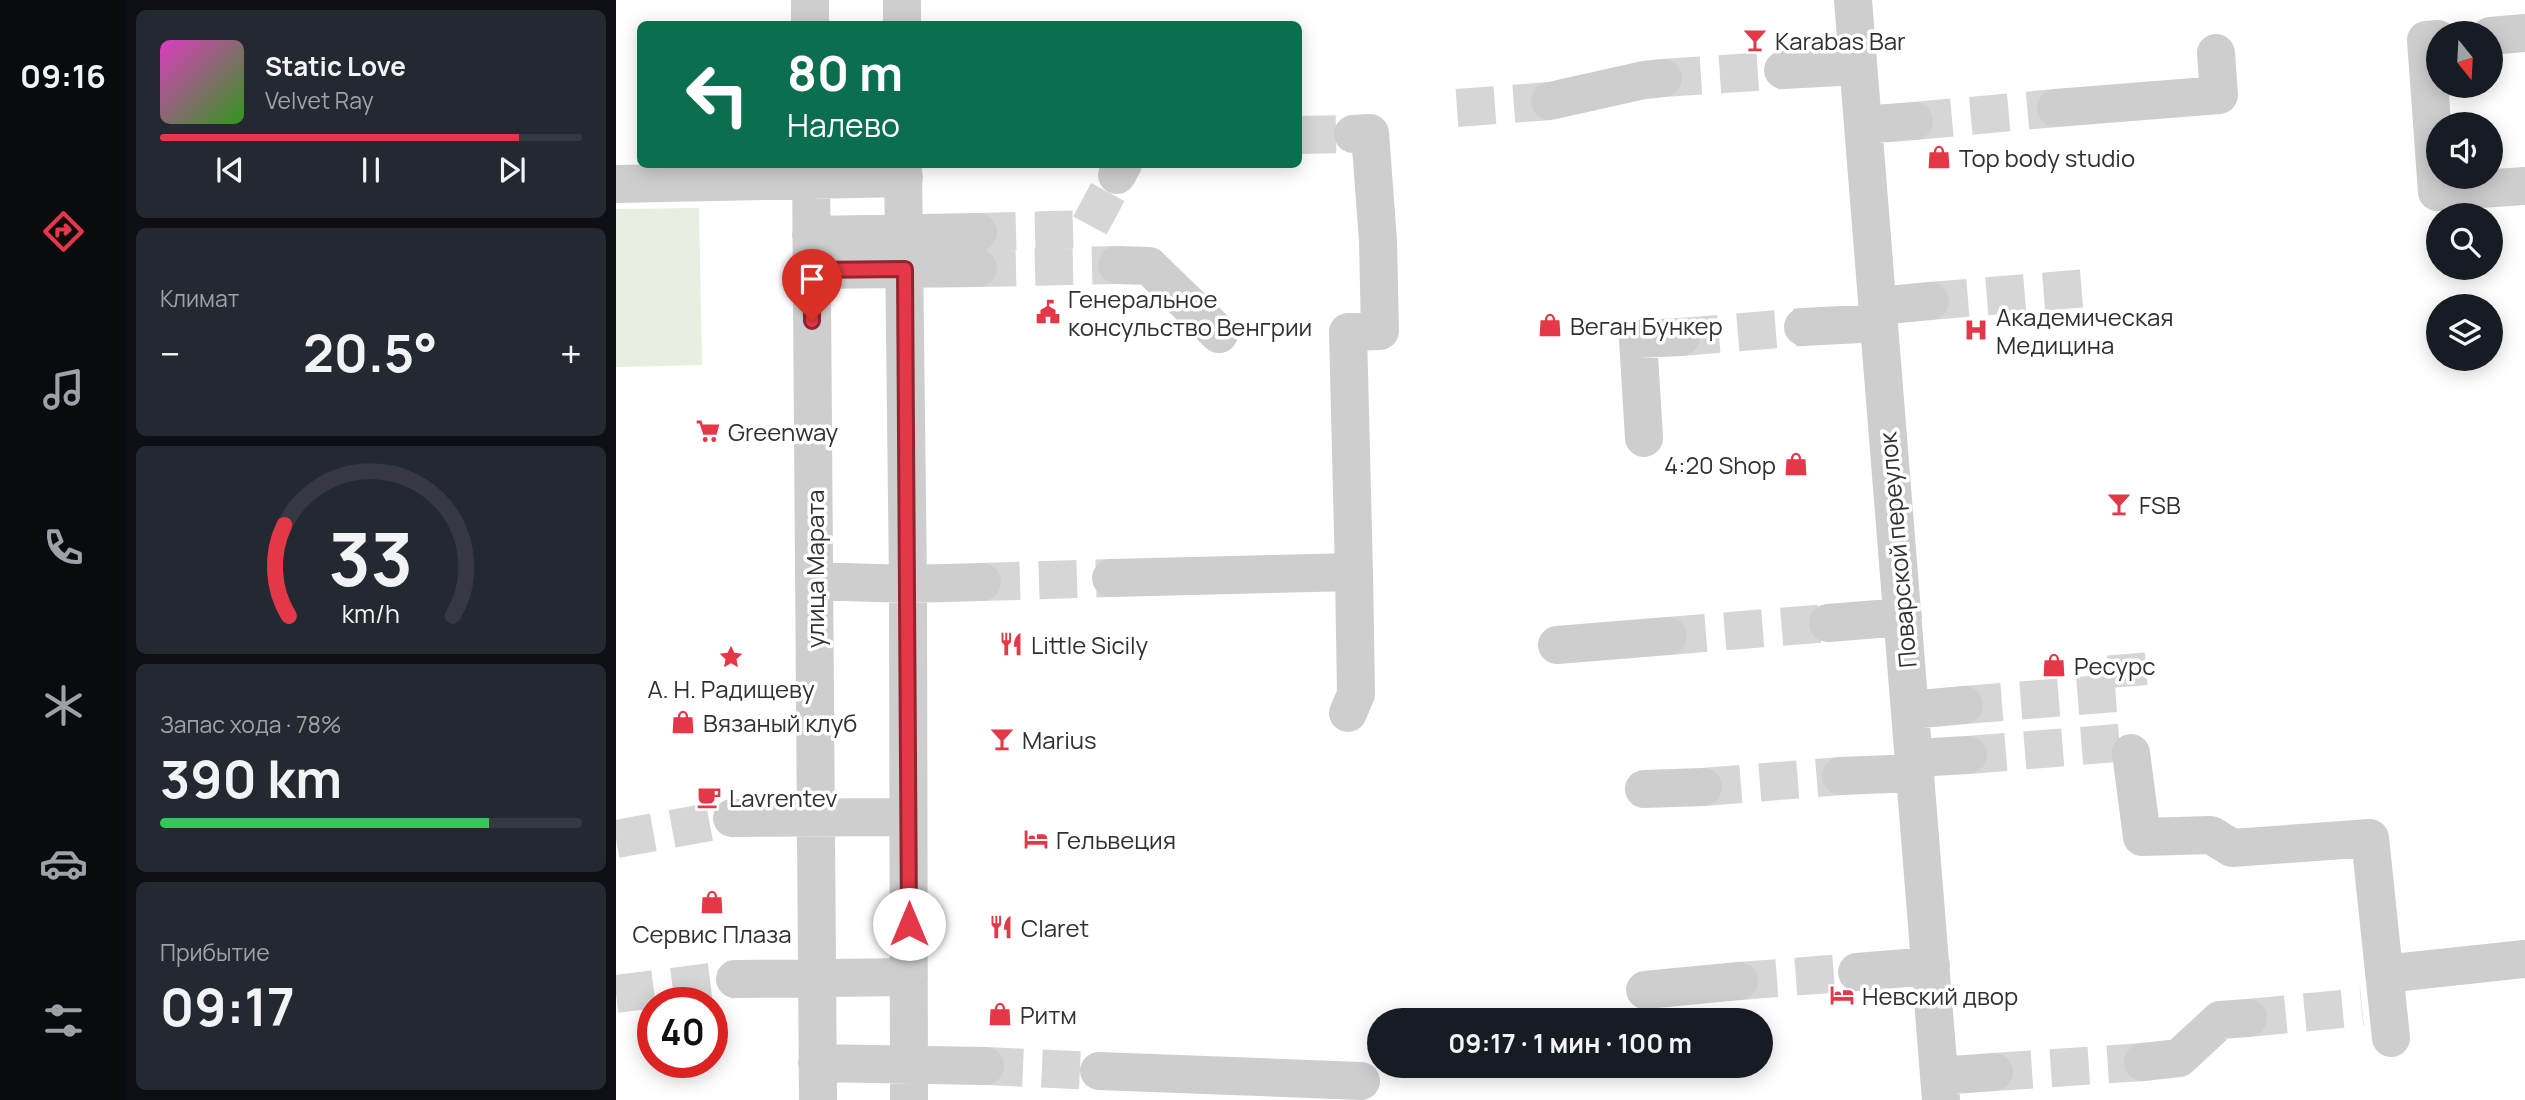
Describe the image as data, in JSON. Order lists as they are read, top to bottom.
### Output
{
  "streets": {
    "street": ["Поварской переулок", "улица Марата"]
  },
  "places": {
    "bar": ["Karabas Bar", "FSB", "Marius"],
    "shop": [
      "Top body studio",
      "Веган Бункер",
      "4:20 Shop",
      "Ресурс",
      "Вязаный клуб",
      "Сервис Плаза",
      "Ритм"
    ],
    "public building": ["Генеральное консульство Венгрии"],
    "hospital": ["Академическая Медицина"],
    "supermarket": ["Greenway"],
    "restaurant": ["Little Sicily", "Claret"],
    "place": ["А. Н. Радищеву"],
    "cafe": ["Lavrentev"],
    "hotel": ["Гельвеция", "Невский двор"]
  },
  "north": "bottom",
  "page": {
    "tabs": "09:16",
    "turn": ["80 m", "Налево"],
    "song": ["Static Love", "Velvet Ray"],
    "tile": [
      "Климат",
      ["Запас хода · 78%", "390 km"],
      ["Прибытие", "09:17"]
    ],
    "heat": ["−", "20.5°", "+"],
    "limit": "40",
    "trip": "09:17 · 1 мин · 100 m",
    "gauge": ["33", "km/h"]
  }
}
